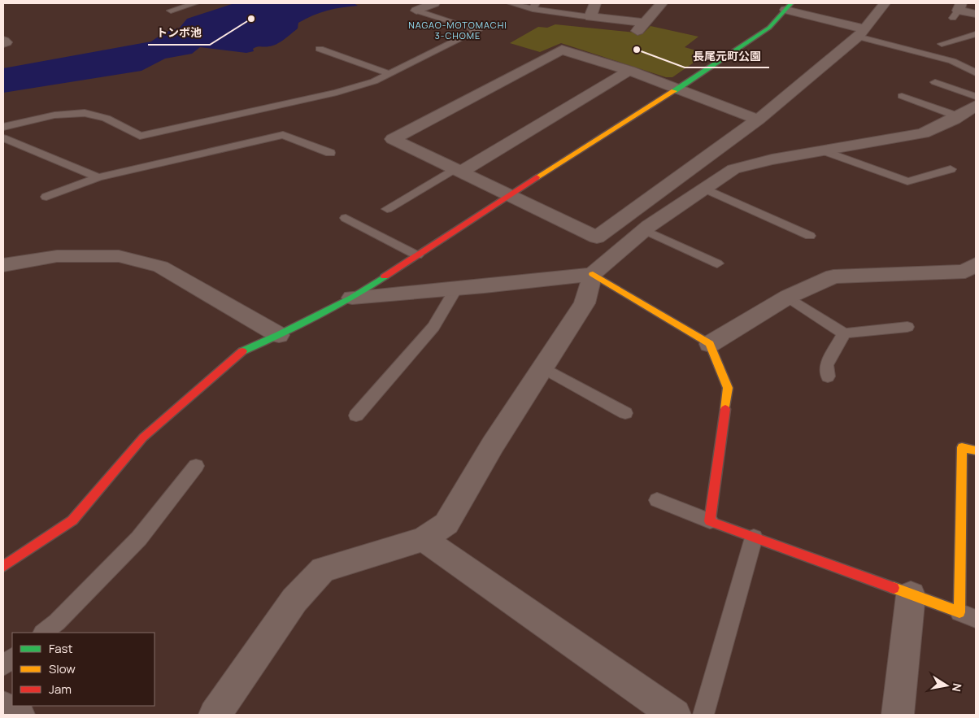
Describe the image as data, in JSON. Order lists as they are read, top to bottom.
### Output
{
  "districts": ["NAGAO-MOTOMACHI 3-CHOME"],
  "places": ["トンボ池", "長尾元町公園"],
  "legend": ["Fast", "Slow", "Jam"],
  "north": "right"
}
